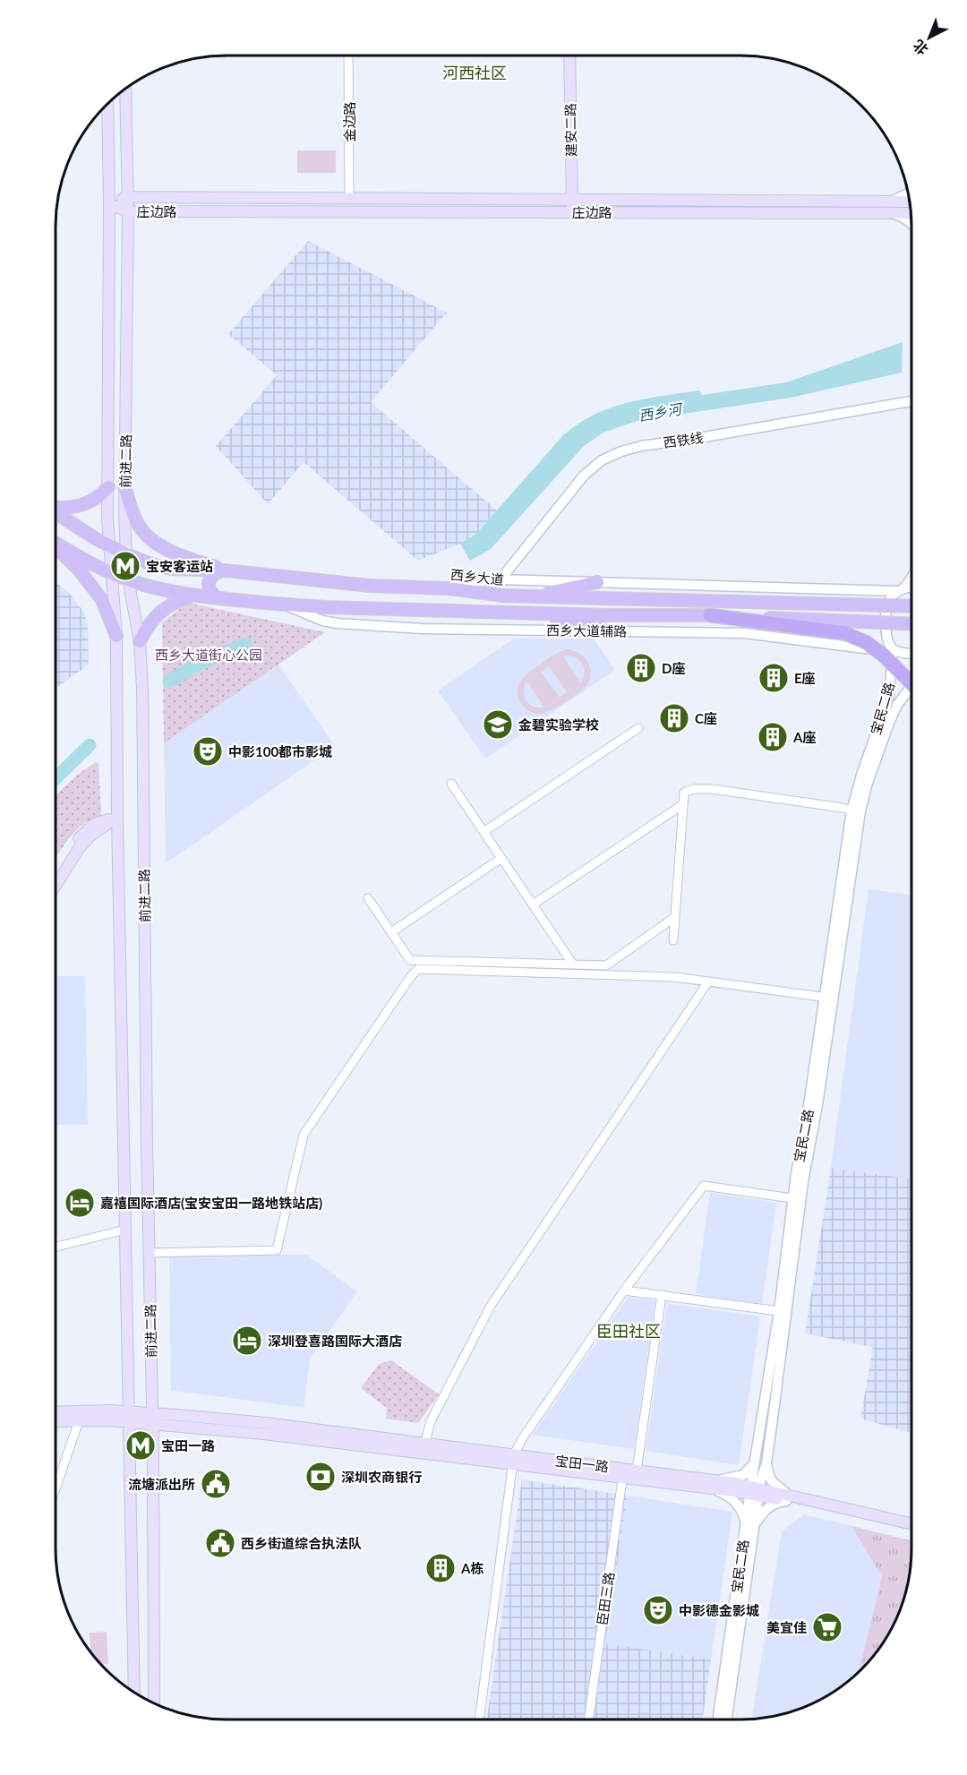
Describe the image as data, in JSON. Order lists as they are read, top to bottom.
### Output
{
  "streets": {
    "main road": [
      "建安二路",
      "庄边路",
      "前进二路",
      "西乡大道",
      "宝田一路"
    ],
    "street": [
      "金边路",
      "西铁线",
      "西乡大道辅路",
      "宝民二路",
      "臣田三路"
    ]
  },
  "crossings": [
    ["金边路", "庄边路"],
    ["建安二路", "庄边路"],
    ["庄边路", "前进二路"],
    ["前进二路", "西乡大道"],
    ["前进二路", "宝田一路"],
    ["西乡大道辅路", "宝民二路"],
    ["宝民二路", "宝田一路"],
    ["宝田一路", "臣田三路"]
  ],
  "districts": ["河西社区", "臣田社区"],
  "water": ["西乡河"],
  "parks": ["西乡大道街心公园"],
  "places": {
    "metro station": ["宝安客运站", "宝田一路"],
    "building": [
      "D座",
      "E座",
      "C座",
      "A座",
      "A栋"
    ],
    "school or university": ["金碧实验学校"],
    "theatre": ["中影100都市影城", "中影德金影城"],
    "hotel": ["嘉禧国际酒店(宝安宝田一路地铁站店)", "深圳登喜路国际大酒店"],
    "bank": ["深圳农商银行"],
    "public building": ["流塘派出所", "西乡街道综合执法队"],
    "supermarket": ["美宜佳"]
  },
  "north": "bottom left"
}
